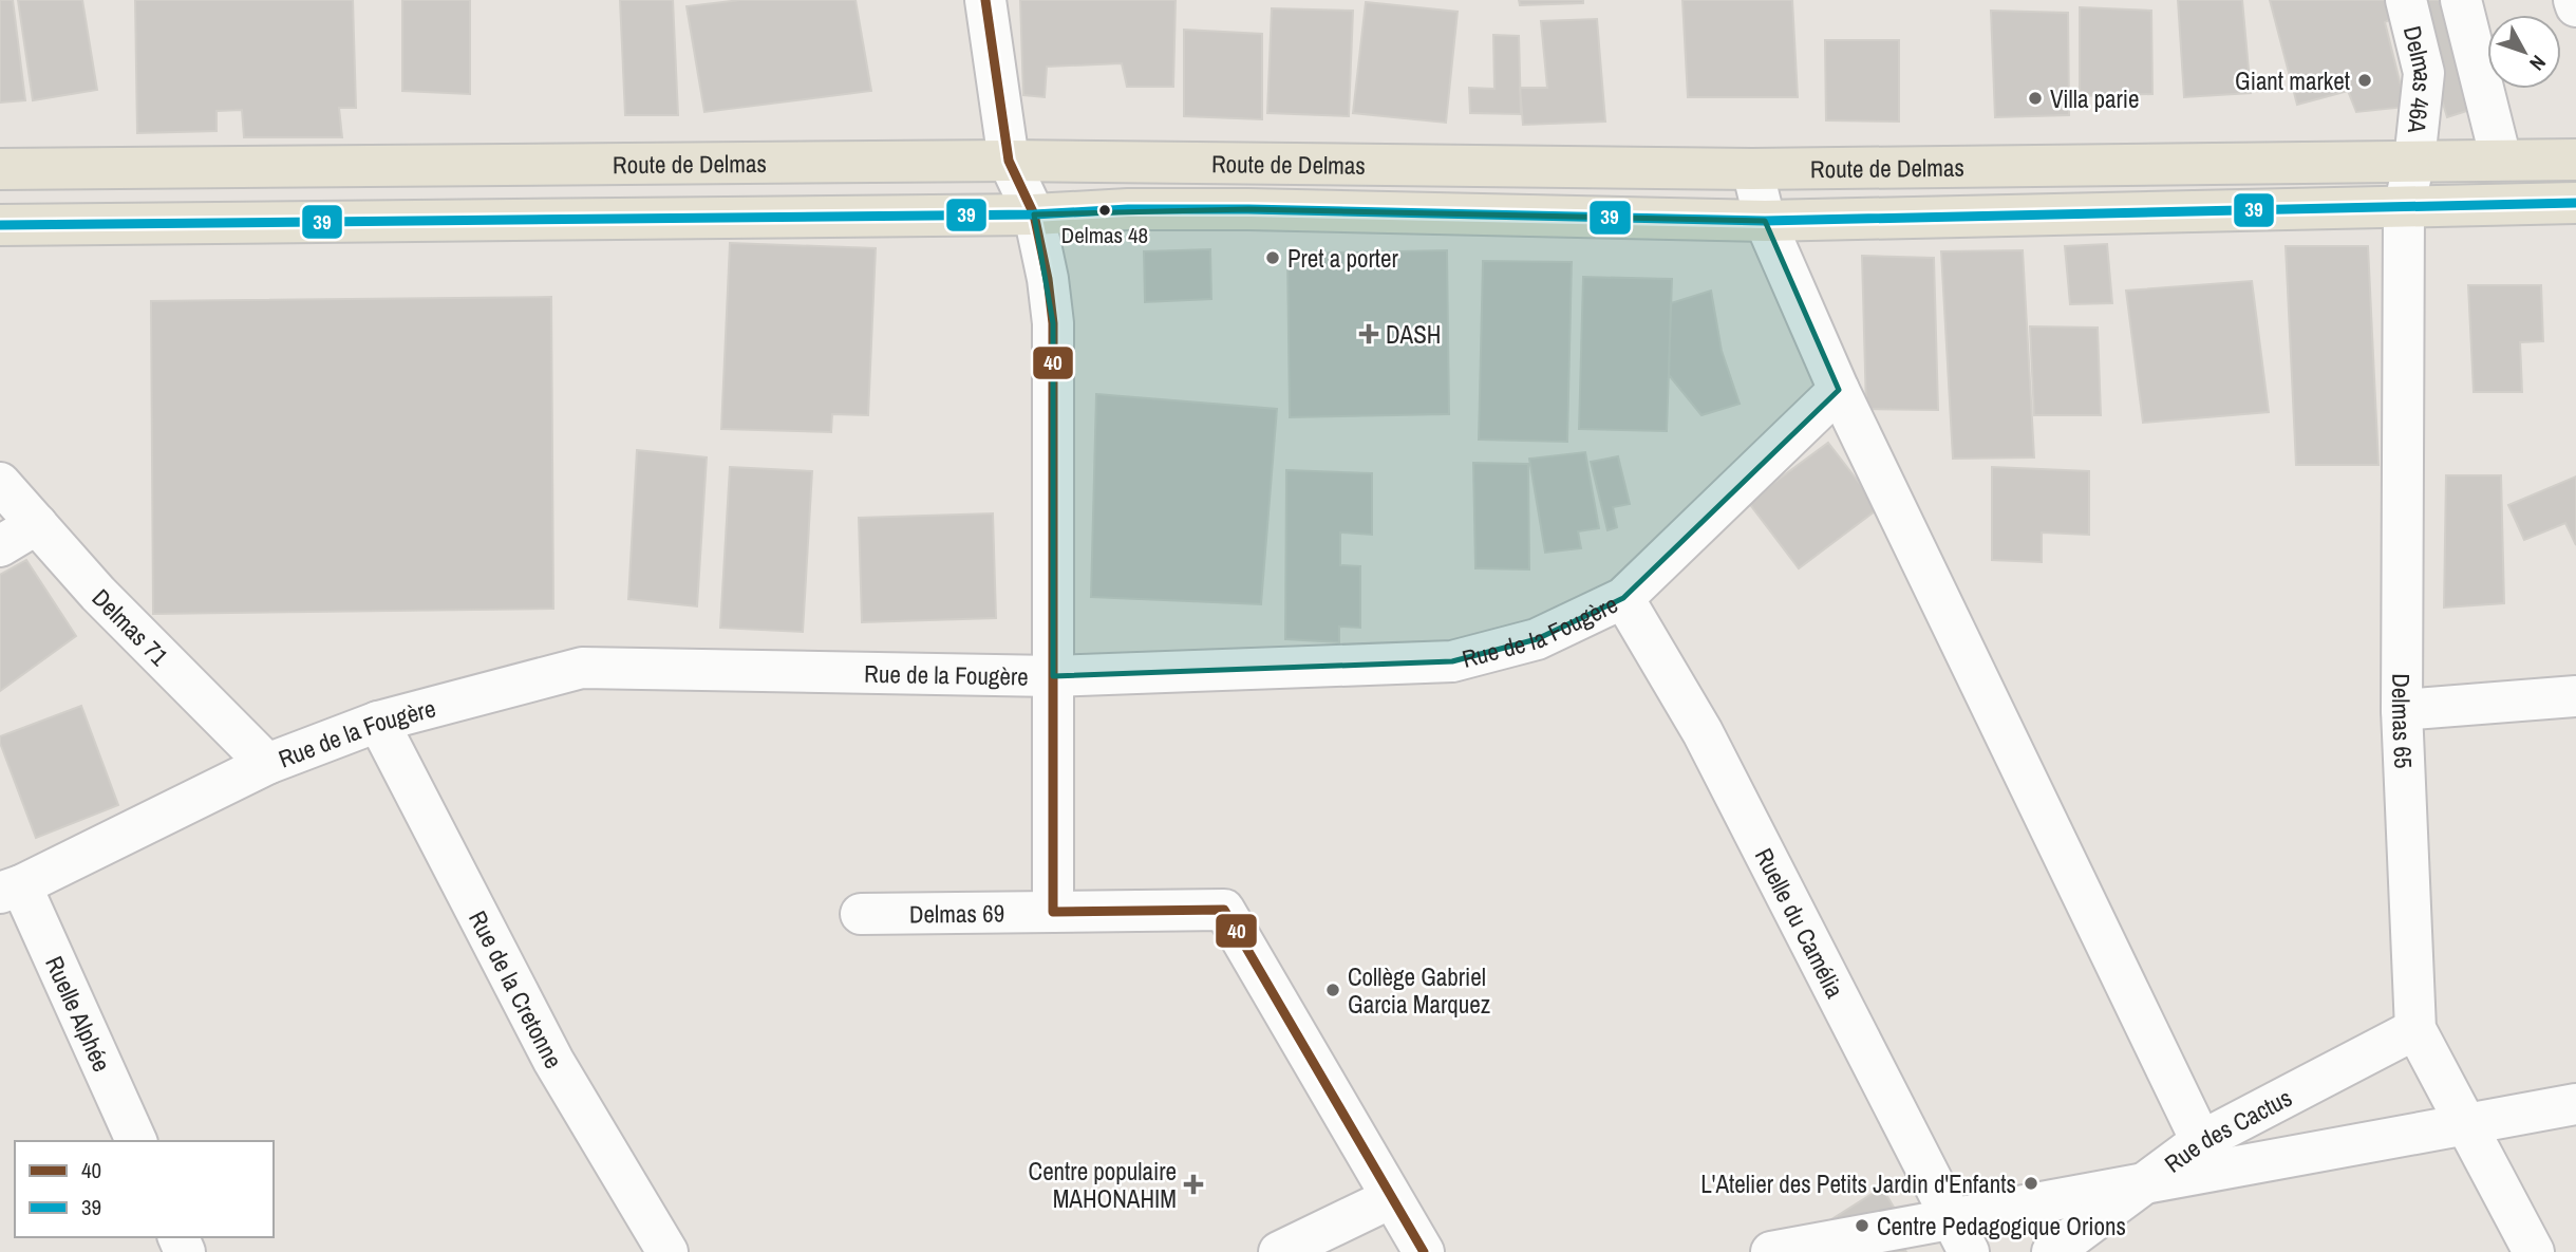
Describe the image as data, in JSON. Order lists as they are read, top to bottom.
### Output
{
  "streets": {
    "main road": ["Route de Delmas"],
    "street": [
      "Delmas 46A",
      "Delmas 71",
      "Rue de la Fougère",
      "Delmas 65",
      "Delmas 69",
      "Ruelle du Camélia",
      "Rue de la Cretonne",
      "Ruelle Alphée",
      "Rue des Cactus"
    ]
  },
  "crossings": [
    ["Delmas 46A", "Route de Delmas"],
    ["Delmas 46A", "Delmas 65"],
    ["Route de Delmas", "Delmas 65"],
    ["Delmas 71", "Rue de la Fougère"],
    ["Rue de la Fougère", "Ruelle du Camélia"],
    ["Rue de la Fougère", "Rue de la Cretonne"],
    ["Rue de la Fougère", "Ruelle Alphée"],
    ["Delmas 65", "Rue des Cactus"]
  ],
  "places": {
    "other": [
      "Giant market",
      "Villa parie",
      "Delmas 48",
      "Pret a porter",
      "Collège Gabriel Garcia Marquez",
      "L'Atelier des Petits Jardin d'Enfants",
      "Centre Pedagogique Orions"
    ],
    "health": ["DASH", "Centre populaire MAHONAHIM"]
  },
  "lines": ["transit line 40", "transit line 39"],
  "legend": ["40", "39"],
  "north": "bottom right"
}
